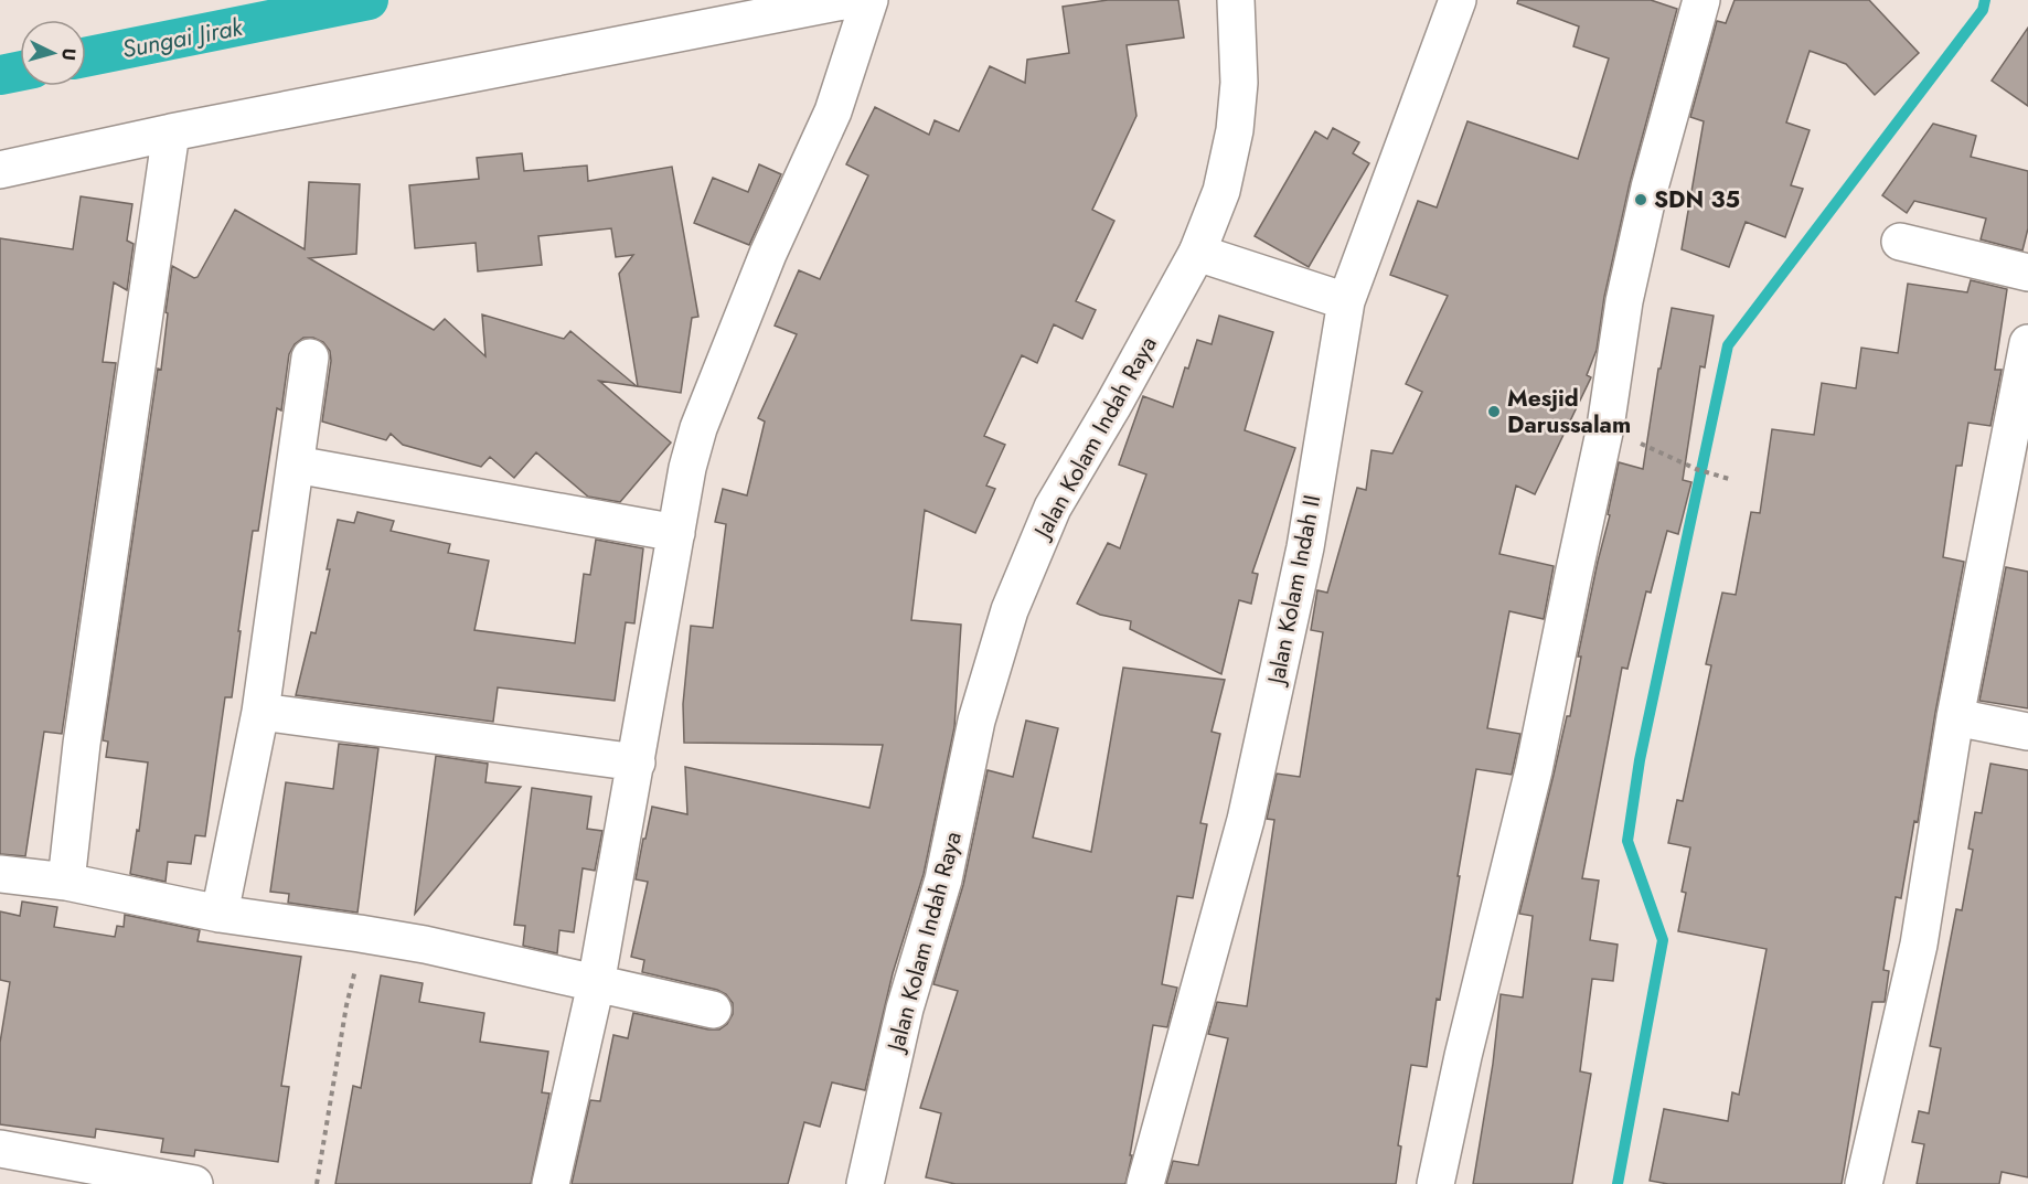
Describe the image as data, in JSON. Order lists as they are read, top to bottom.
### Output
{
  "streets": {
    "street": ["Jalan Kolam Indah Raya", "Jalan Kolam Indah II"]
  },
  "water": ["Sungai Jirak"],
  "places": ["SDN 35", "Mesjid Darussalam"],
  "north": "right"
}
